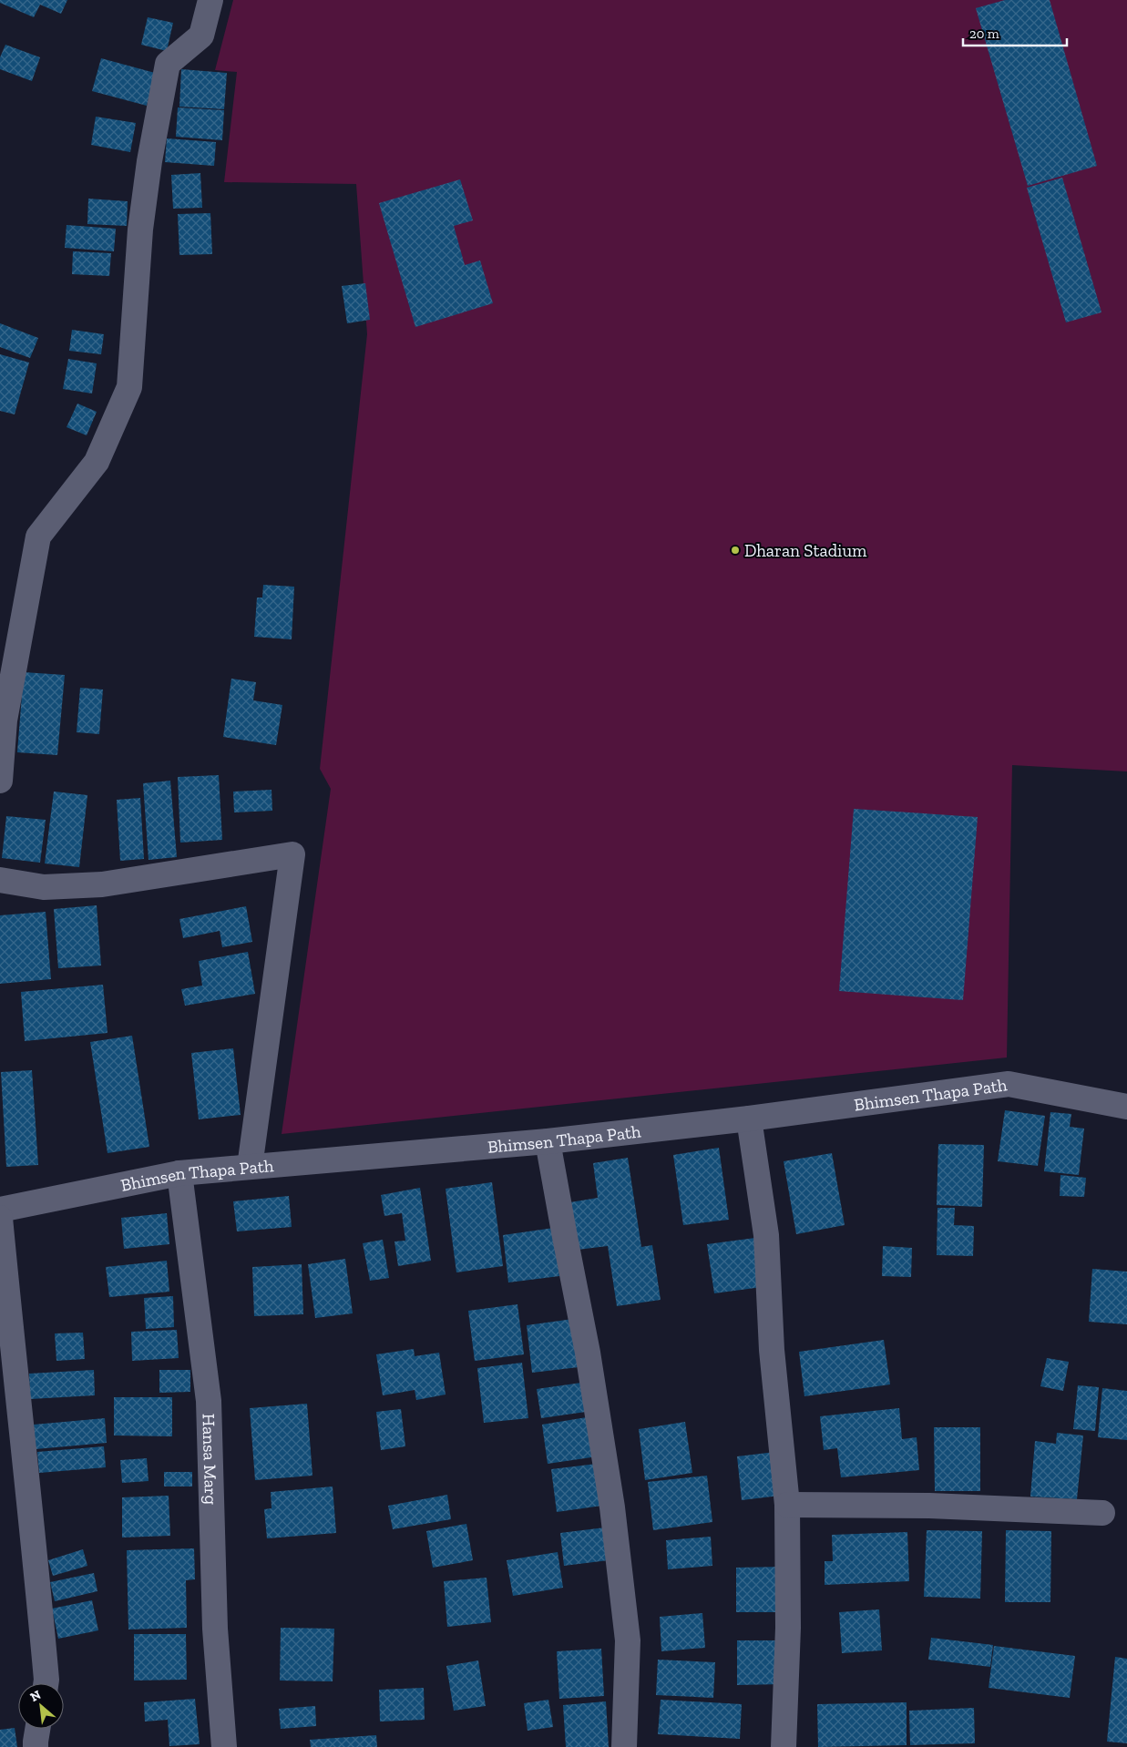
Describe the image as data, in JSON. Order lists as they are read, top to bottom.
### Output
{
  "streets": {
    "street": ["Bhimsen Thapa Path", "Hansa Marg"]
  },
  "crossings": [
    ["Bhimsen Thapa Path", "Hansa Marg"]
  ],
  "places": ["Dharan Stadium"],
  "scale_bar": "20 m",
  "north": "top left"
}
